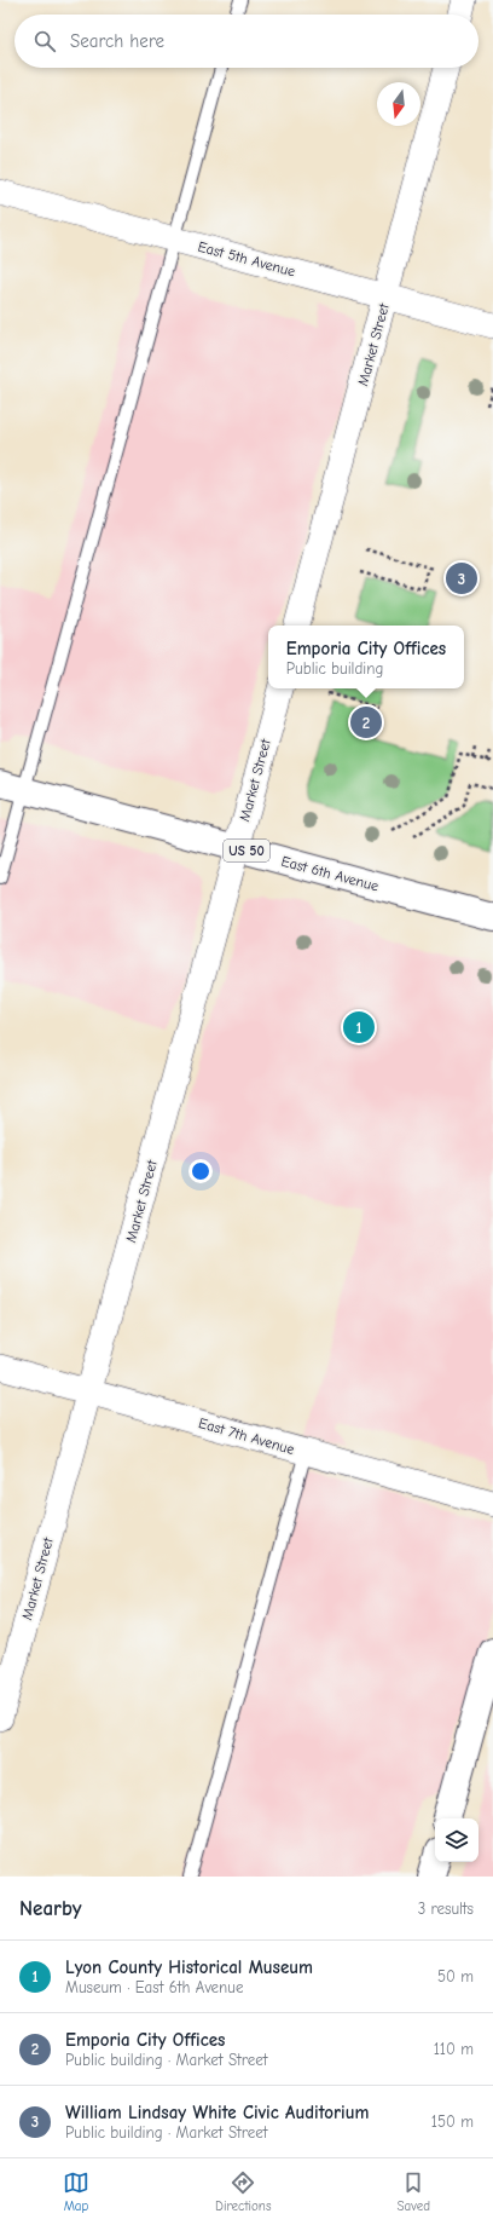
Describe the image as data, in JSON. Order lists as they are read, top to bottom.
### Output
{
  "streets": {
    "main road": ["US 50", "East 6th Avenue"],
    "street": ["East 5th Avenue", "Market Street", "East 7th Avenue"]
  },
  "crossings": [
    ["East 5th Avenue", "Market Street"],
    ["Market Street", "East 6th Avenue"],
    ["Market Street", "East 7th Avenue"]
  ],
  "north": "bottom",
  "page": {
    "search": "Search here",
    "pins": ["3", "2", "1"],
    "popup": ["Emporia City Offices", "Public building"],
    "heading": ["Nearby", "3 results"],
    "list": [
      {
        "mark": "1",
        "name": "Lyon County Historical Museum",
        "note": "Museum · East 6th Avenue",
        "value": "50 m"
      },
      {
        "mark": "2",
        "name": "Emporia City Offices",
        "note": "Public building · Market Street",
        "value": "110 m"
      },
      {
        "mark": "3",
        "name": "William Lindsay White Civic Auditorium",
        "note": "Public building · Market Street",
        "value": "150 m"
      }
    ],
    "nav": ["Map", "Directions", "Saved"]
  }
}
